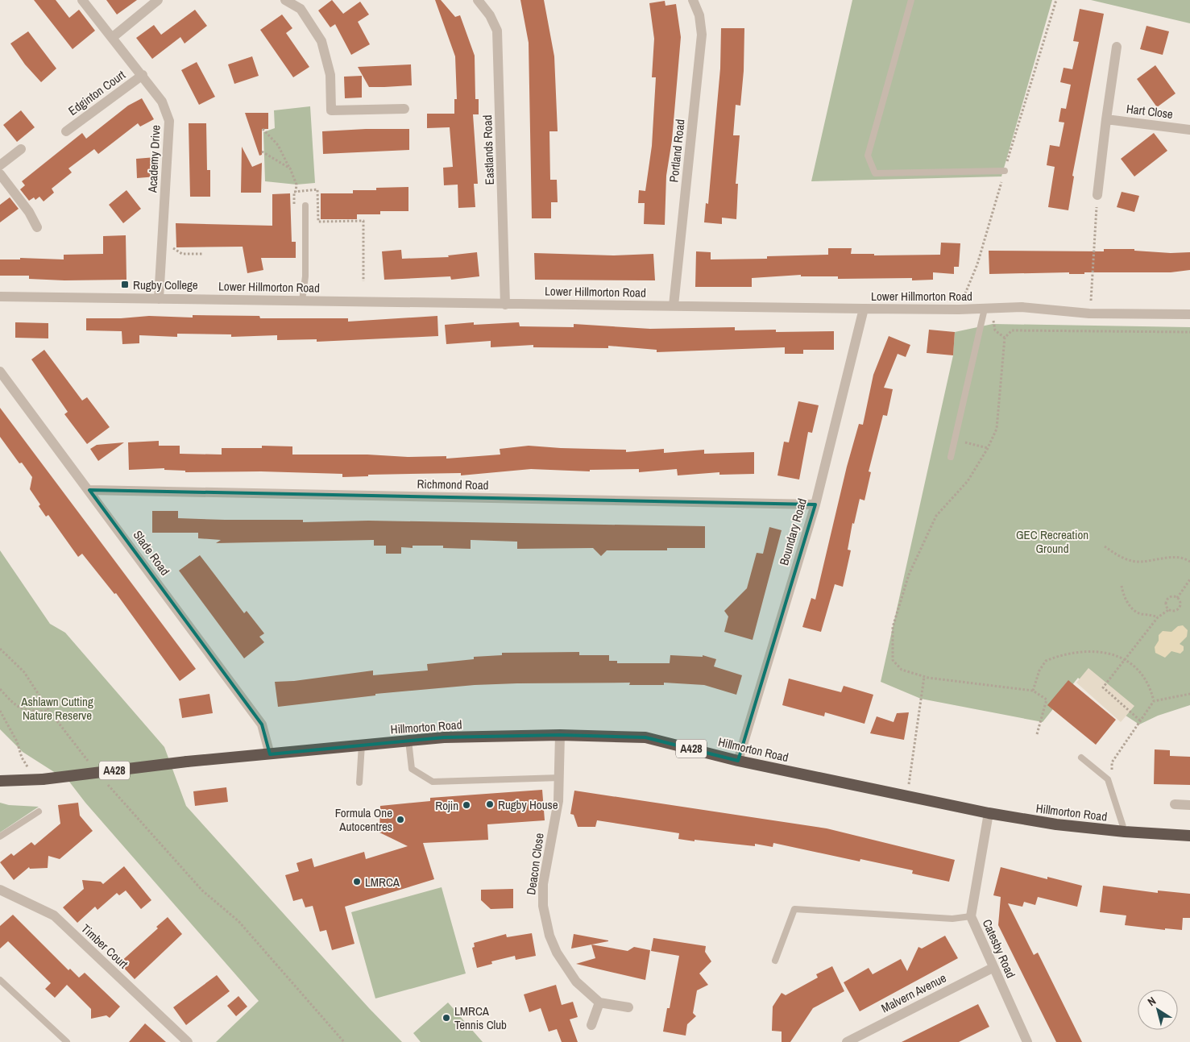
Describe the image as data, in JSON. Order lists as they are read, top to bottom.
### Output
{
  "streets": {
    "highway": ["Hillmorton Road", "A428"],
    "street": [
      "Edginton Court",
      "Hart Close",
      "Eastlands Road",
      "Portland Road",
      "Academy Drive",
      "Lower Hillmorton Road",
      "Richmond Road",
      "Boundary Road",
      "Slade Road",
      "Deacon Close",
      "Timber Court",
      "Catesby Road",
      "Malvern Avenue"
    ]
  },
  "crossings": [
    ["Edginton Court", "Academy Drive"],
    ["Eastlands Road", "Lower Hillmorton Road"],
    ["Portland Road", "Lower Hillmorton Road"],
    ["Academy Drive", "Lower Hillmorton Road"],
    ["Lower Hillmorton Road", "Boundary Road"],
    ["Richmond Road", "Boundary Road"],
    ["Richmond Road", "Slade Road"],
    ["Boundary Road", "Hillmorton Road"],
    ["Slade Road", "Hillmorton Road"],
    ["Hillmorton Road", "A428"],
    ["Hillmorton Road", "Deacon Close"],
    ["Hillmorton Road", "Catesby Road"],
    ["Catesby Road", "Malvern Avenue"]
  ],
  "parks": ["GEC Recreation Ground", "Ashlawn Cutting Nature Reserve"],
  "places": {
    "transit": ["Rugby College"],
    "other": [
      "Rugby House",
      "Rojin",
      "Formula One Autocentres",
      "LMRCA",
      "LMRCA Tennis Club"
    ]
  },
  "north": "top left"
}
